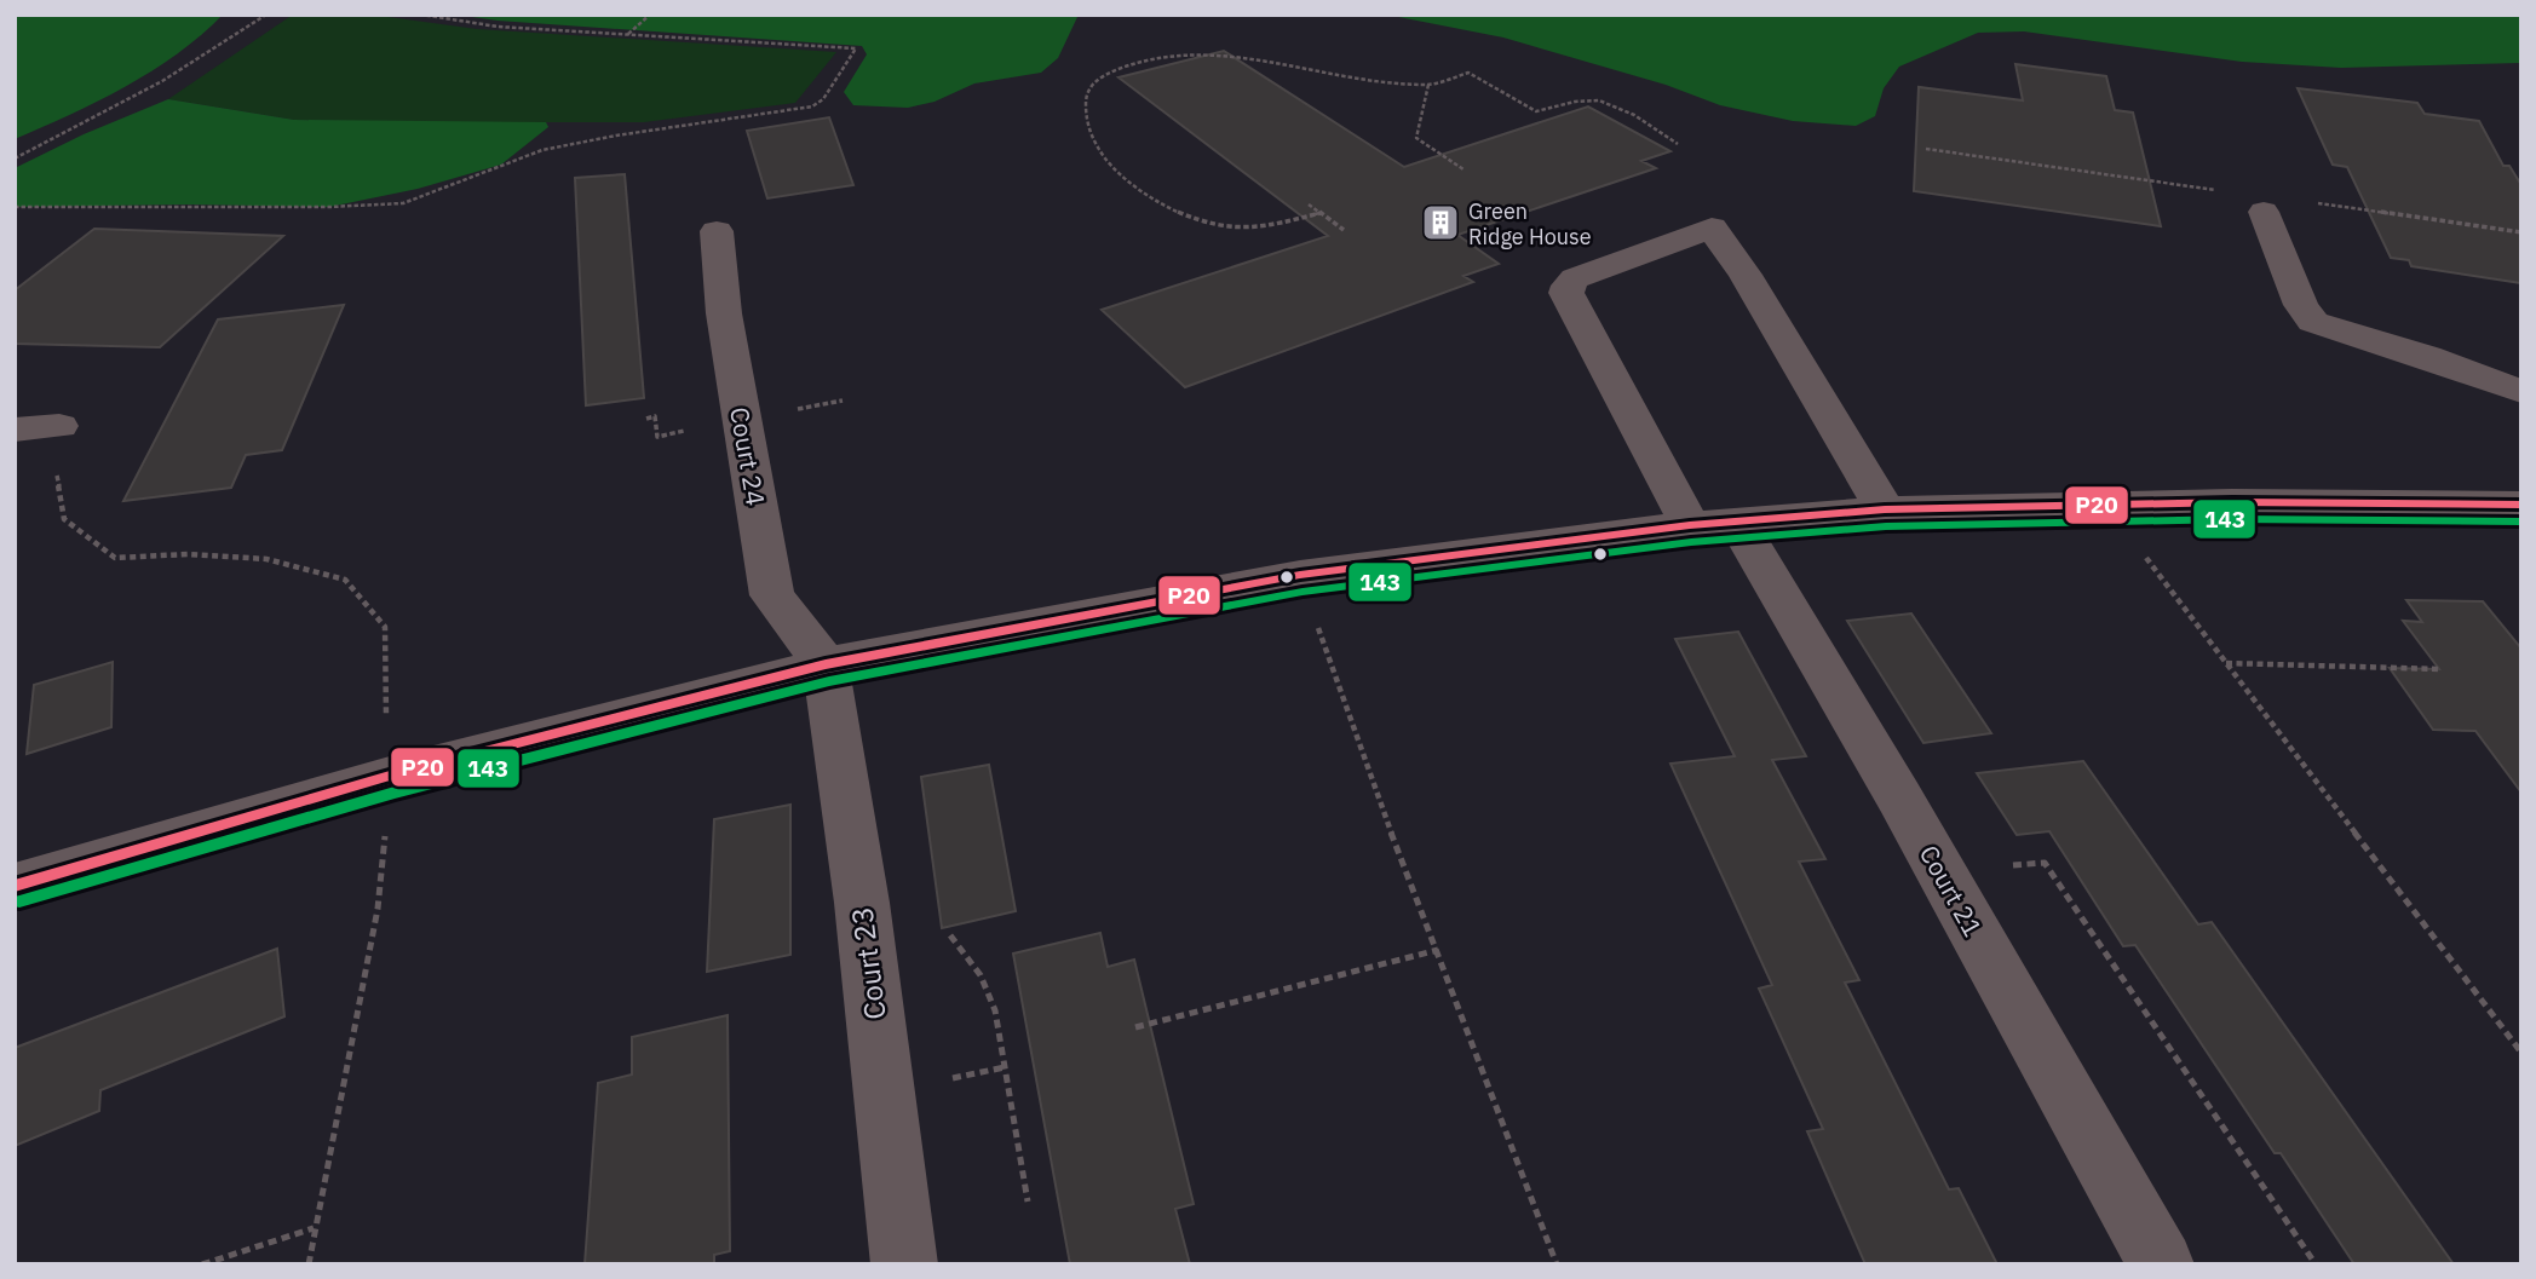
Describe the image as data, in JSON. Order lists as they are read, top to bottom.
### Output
{
  "streets": {
    "street": ["Court 24", "Court 21", "Court 23"]
  },
  "crossings": [
    ["Court 24", "Court 23"]
  ],
  "places": {
    "building": ["Green Ridge House"]
  },
  "lines": ["transit line P20", "transit line 143"]
}
